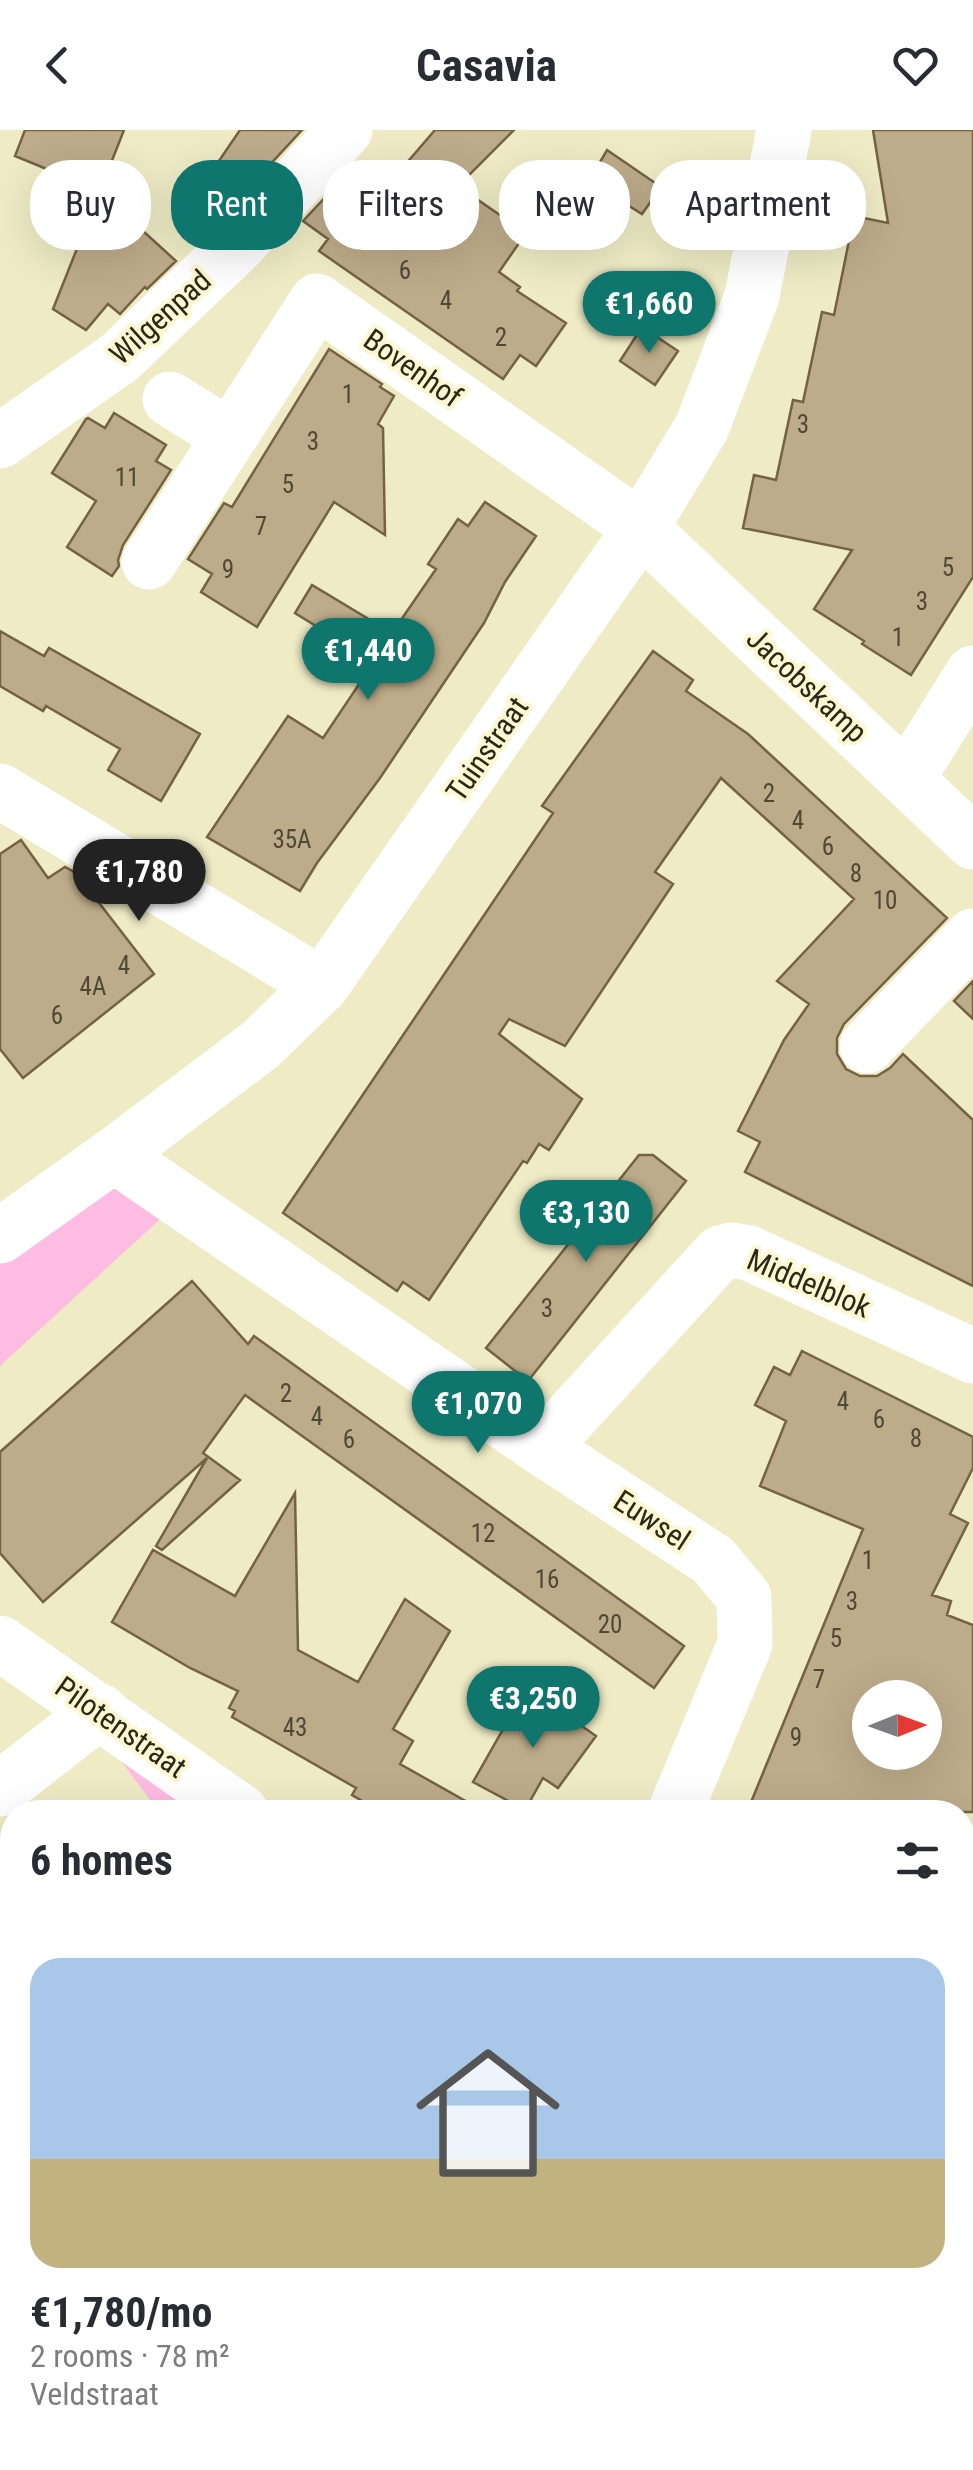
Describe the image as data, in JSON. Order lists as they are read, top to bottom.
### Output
{
  "streets": {
    "street": [
      "Wilgenpad",
      "Bovenhof",
      "Jacobskamp",
      "Tuinstraat",
      "Middelblok",
      "Euwsel",
      "Pilotenstraat"
    ]
  },
  "crossings": [
    ["Bovenhof", "Jacobskamp"],
    ["Bovenhof", "Tuinstraat"],
    ["Jacobskamp", "Tuinstraat"],
    ["Tuinstraat", "Euwsel"],
    ["Middelblok", "Euwsel"]
  ],
  "house_numbers": [
    "6",
    "4",
    "2",
    "1",
    "3",
    "3",
    "11",
    "5",
    "7",
    "5",
    "9",
    "3",
    "1",
    "2",
    "4",
    "35A",
    "6",
    "8",
    "10",
    "4",
    "4A",
    "6",
    "3",
    "2",
    "4",
    "4",
    "6",
    "8",
    "6",
    "12",
    "1",
    "16",
    "3",
    "20",
    "5",
    "7",
    "43",
    "9"
  ],
  "north": "right",
  "page": {
    "header": "Casavia",
    "chip": [
      "Buy",
      "Rent",
      "Filters",
      "New",
      "Apartment"
    ],
    "price": [
      "€1,660",
      "€1,440",
      "€1,780",
      "€3,130",
      "€1,070",
      "€3,250"
    ],
    "heading": "6 homes",
    "list": [
      {
        "name": "€1,780/mo",
        "note": "2 rooms · 78 m² · Veldstraat"
      }
    ]
  }
}
